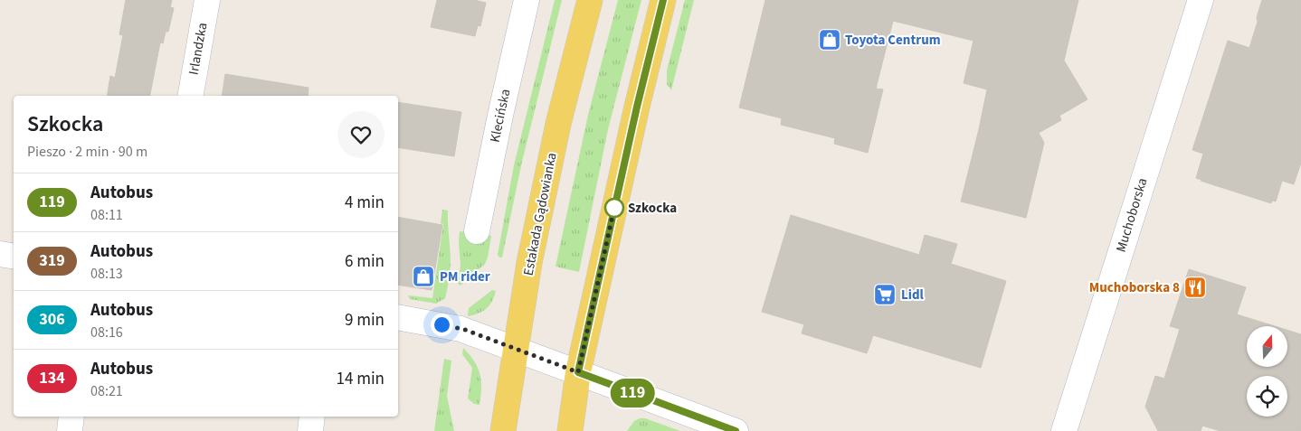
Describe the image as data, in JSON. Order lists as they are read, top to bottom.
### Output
{
  "streets": {
    "main road": ["Estakada Gądowianka"],
    "street": ["Irlandzka", "Klecińska", "Muchoborska"]
  },
  "places": {
    "shop": ["Toyota Centrum", "PM rider"],
    "other": ["Szkocka"],
    "restaurant": ["Muchoborska 8"],
    "supermarket": ["Lidl"]
  },
  "lines": ["bus line 119"],
  "north": "top",
  "page": {
    "on_map": "119",
    "heading": ["Szkocka", "Pieszo · 2 min · 90 m"],
    "list": [
      {
        "mark": "119",
        "name": "Autobus",
        "note": "08:11",
        "value": "4 min"
      },
      {
        "mark": "319",
        "name": "Autobus",
        "note": "08:13",
        "value": "6 min"
      },
      {
        "mark": "306",
        "name": "Autobus",
        "note": "08:16",
        "value": "9 min"
      },
      {
        "mark": "134",
        "name": "Autobus",
        "note": "08:21",
        "value": "14 min"
      }
    ]
  }
}
